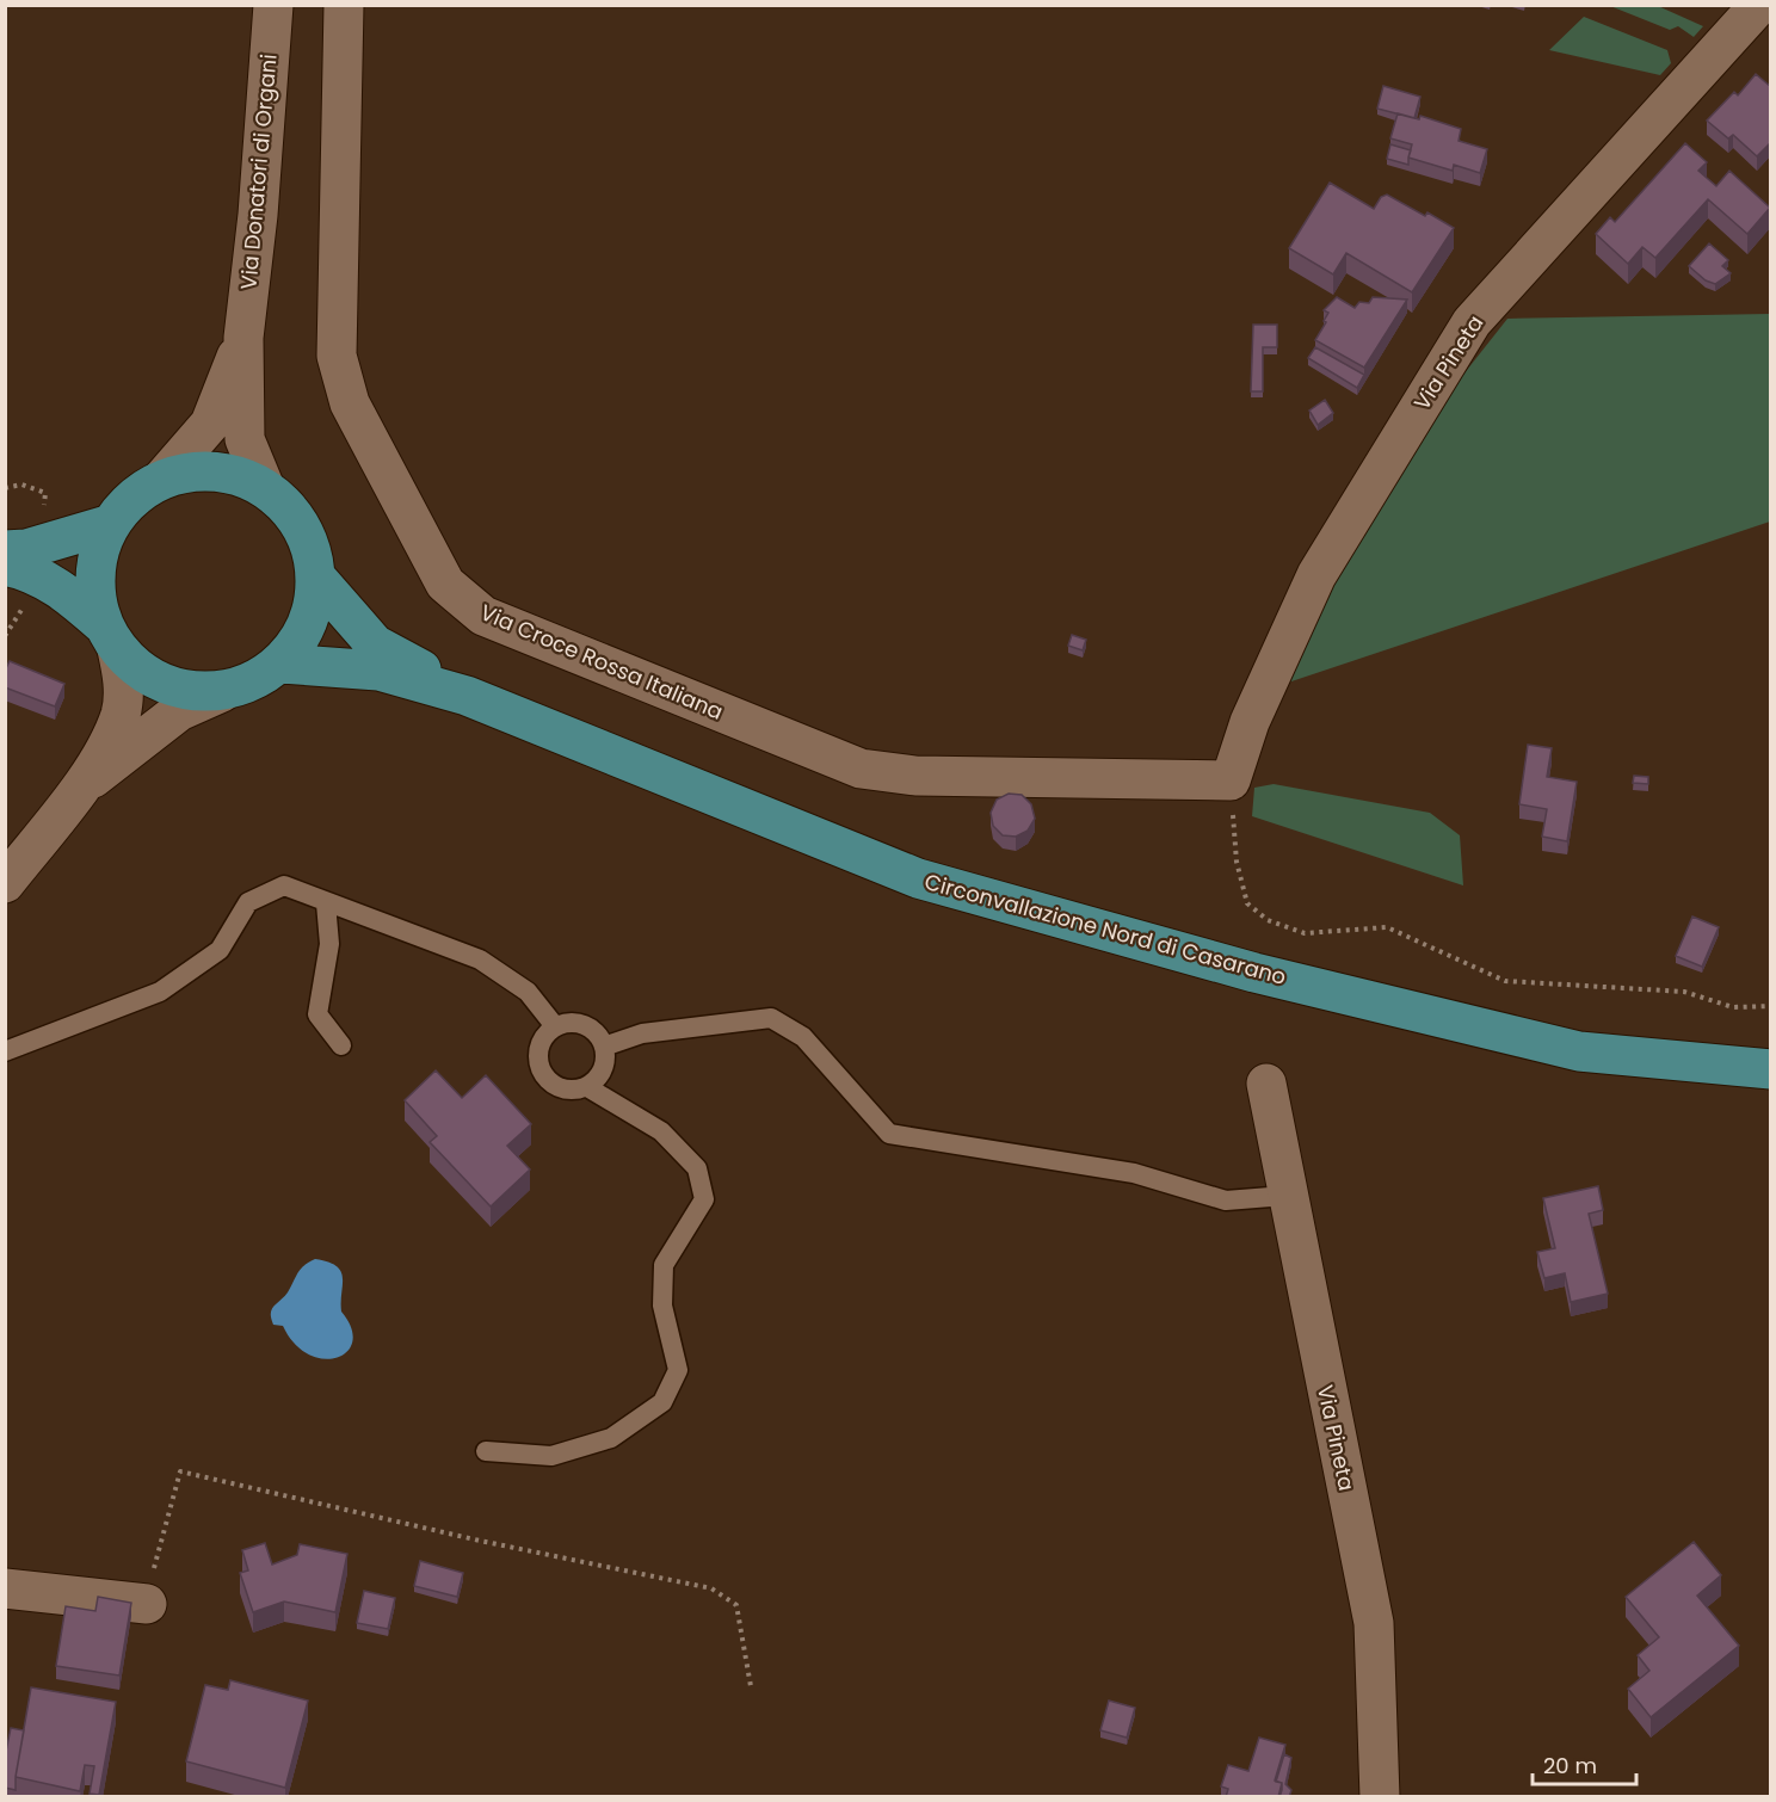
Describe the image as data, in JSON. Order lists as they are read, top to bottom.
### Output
{
  "streets": {
    "main road": ["Circonvallazione Nord di Casarano"],
    "street": ["Via Donatori di Organi", "Via Pineta", "Via Croce Rossa Italiana"]
  },
  "crossings": [
    ["Via Donatori di Organi", "Circonvallazione Nord di Casarano"],
    ["Via Pineta", "Via Croce Rossa Italiana"]
  ],
  "scale_bar": "20 m"
}
